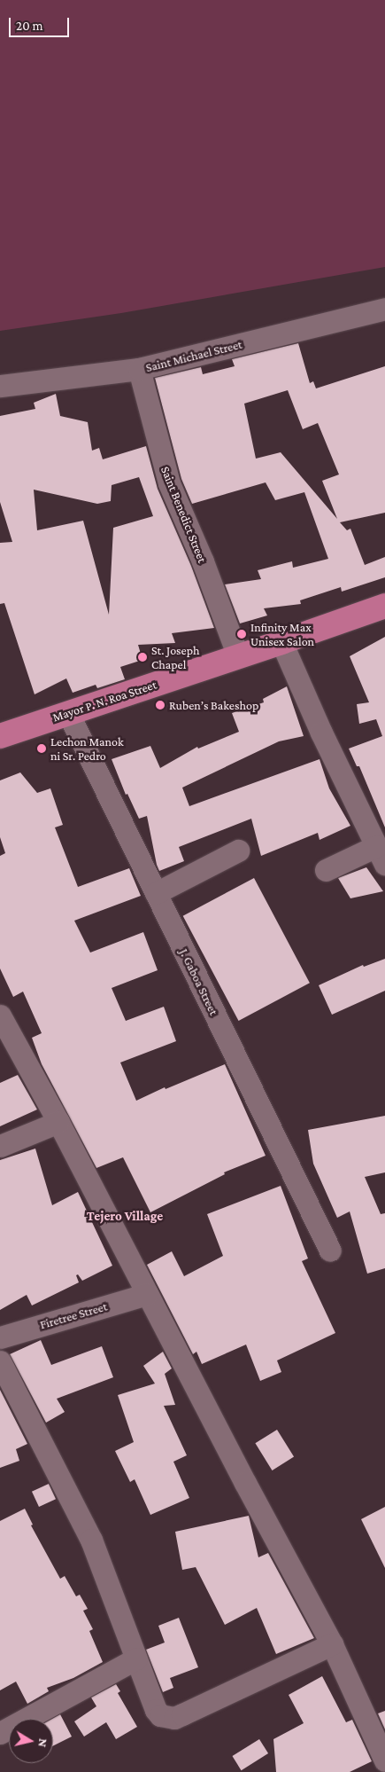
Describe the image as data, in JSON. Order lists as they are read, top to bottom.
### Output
{
  "streets": {
    "main road": ["Mayor P. N. Roa Street"],
    "street": [
      "Saint Michael Street",
      "Saint Benedict Street",
      "J. Gaboa Street",
      "Firetree Street"
    ]
  },
  "crossings": [
    ["Saint Michael Street", "Saint Benedict Street"],
    ["Saint Benedict Street", "Mayor P. N. Roa Street"],
    ["Mayor P. N. Roa Street", "J. Gaboa Street"]
  ],
  "districts": ["Tejero Village"],
  "places": [
    "Infinity Max Unisex Salon",
    "St. Joseph Chapel",
    "Ruben’s Bakeshop",
    "Lechon Manok ni Sr. Pedro"
  ],
  "scale_bar": "20 m",
  "north": "right"
}
